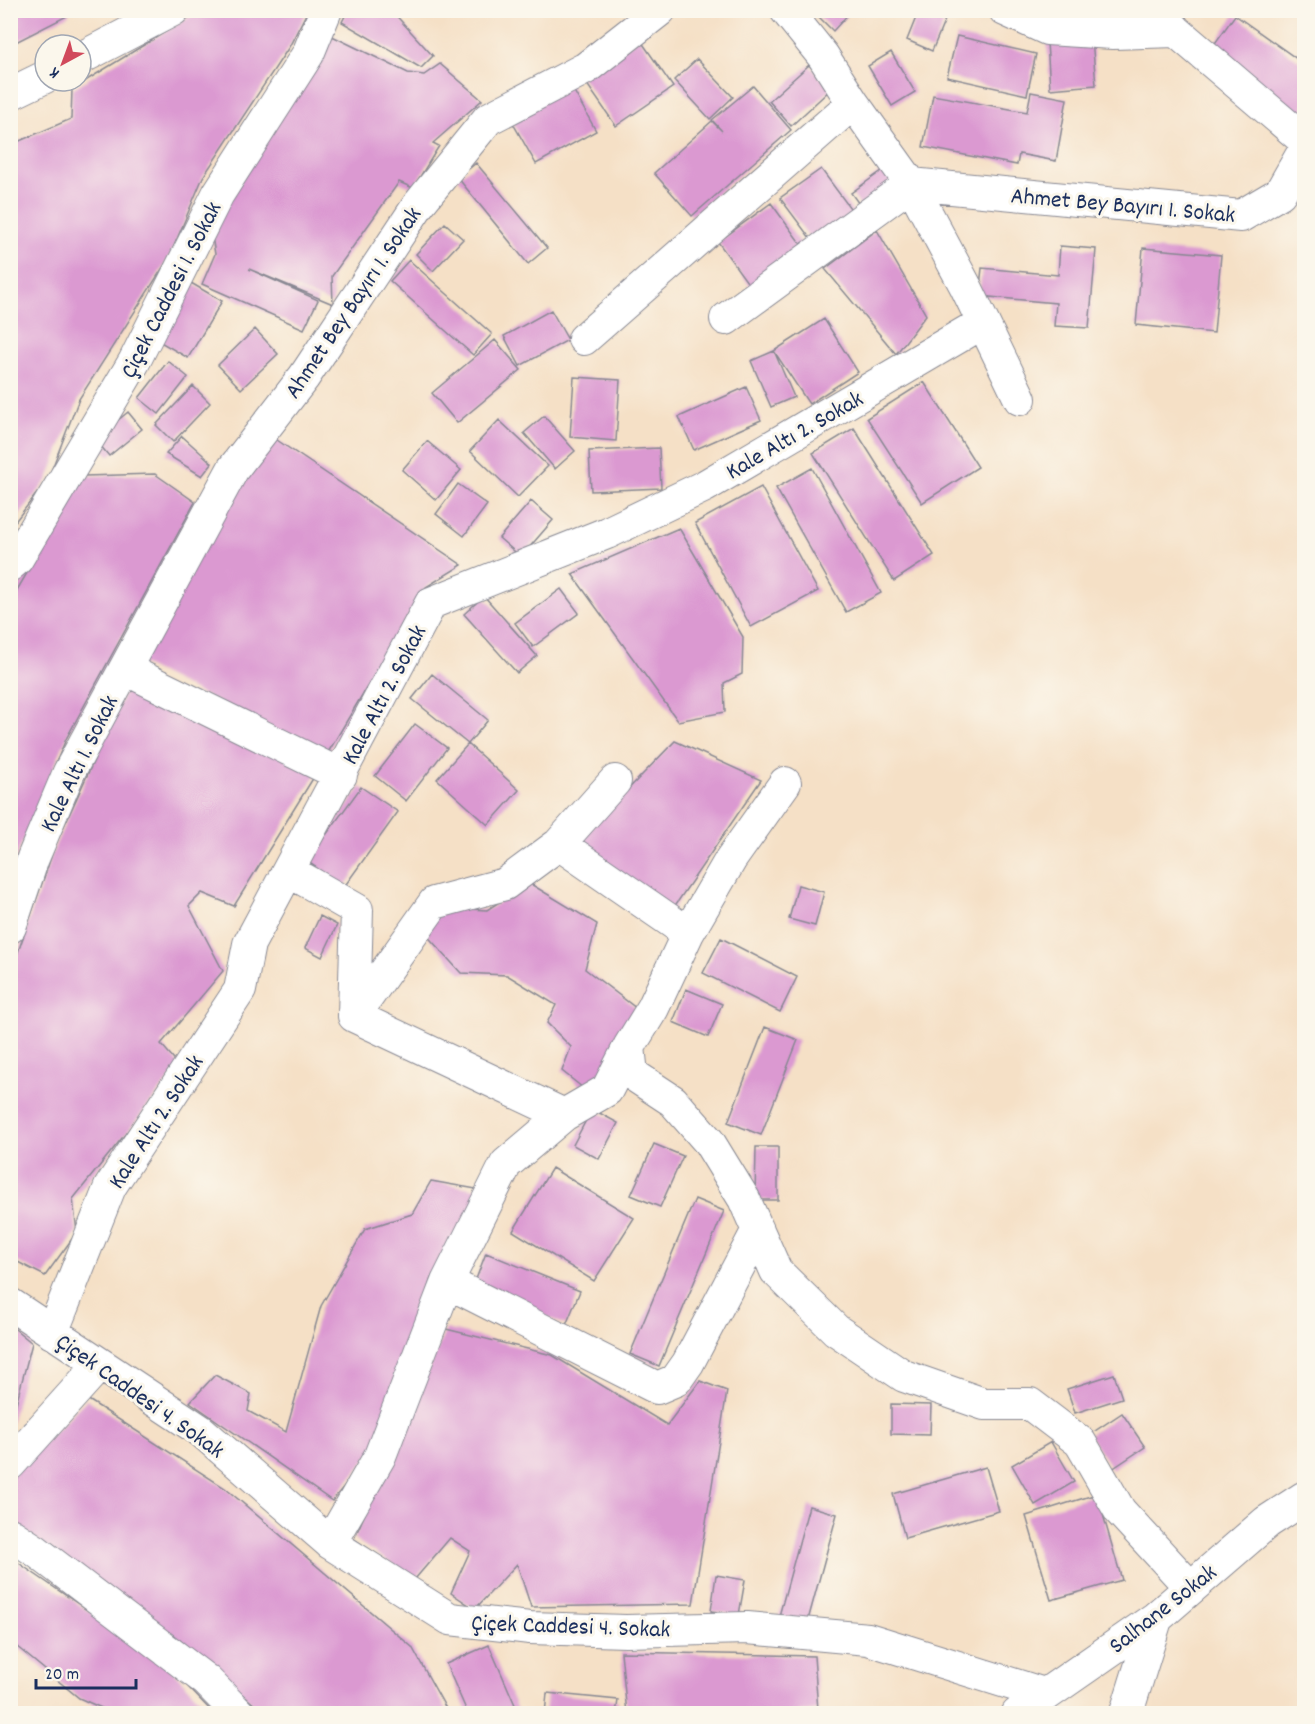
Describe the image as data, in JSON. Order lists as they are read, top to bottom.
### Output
{
  "streets": {
    "street": [
      "Ahmet Bey Bayırı 1. Sokak",
      "Çiçek Caddesi 1. Sokak",
      "Kale Altı 2. Sokak",
      "Kale Altı 1. Sokak",
      "Çiçek Caddesi 4. Sokak",
      "Salhane Sokak"
    ]
  },
  "crossings": [
    ["Ahmet Bey Bayırı 1. Sokak", "Kale Altı 1. Sokak"],
    ["Kale Altı 2. Sokak", "Çiçek Caddesi 4. Sokak"],
    ["Çiçek Caddesi 4. Sokak", "Salhane Sokak"]
  ],
  "scale_bar": "20 m",
  "north": "bottom left"
}
